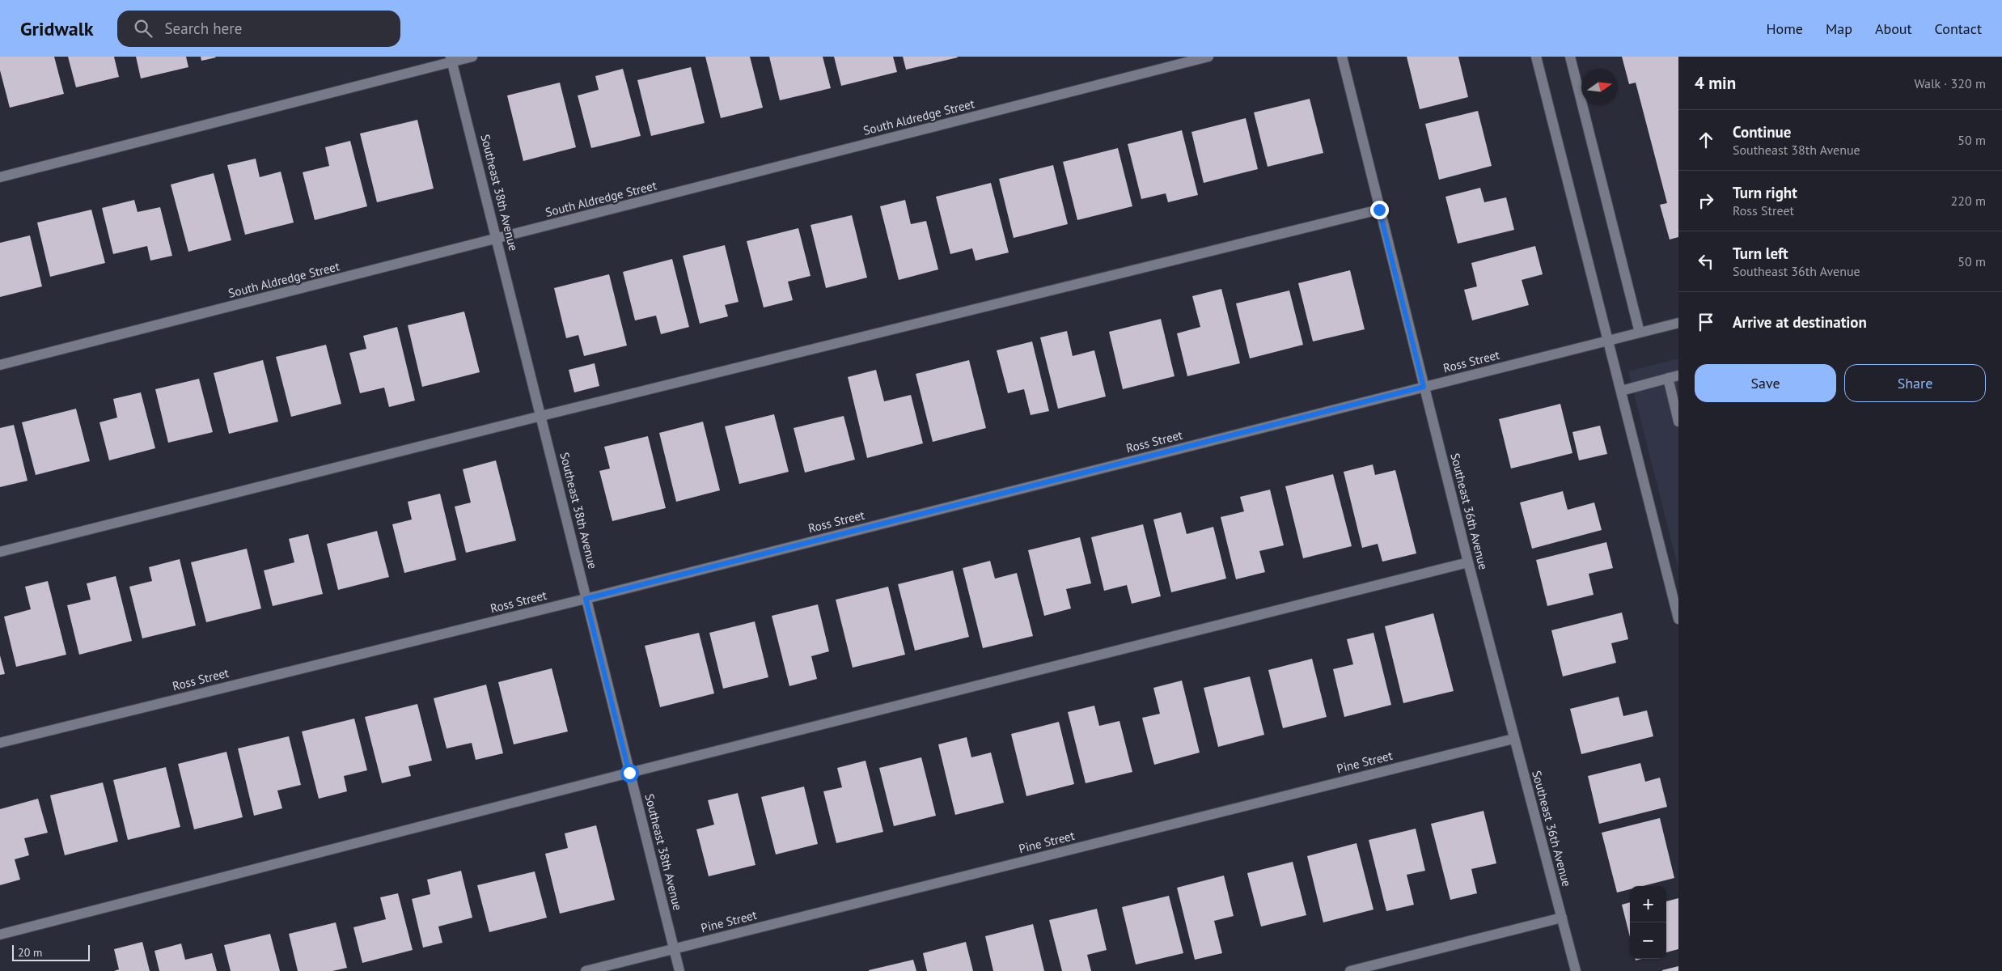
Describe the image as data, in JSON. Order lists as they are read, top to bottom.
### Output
{
  "streets": {
    "street": [
      "South Aldredge Street",
      "Southeast 38th Avenue",
      "Ross Street",
      "Southeast 36th Avenue",
      "Pine Street"
    ]
  },
  "crossings": [
    ["South Aldredge Street", "Southeast 38th Avenue"],
    ["Southeast 38th Avenue", "Ross Street"],
    ["Southeast 38th Avenue", "Pine Street"],
    ["Ross Street", "Southeast 36th Avenue"],
    ["Southeast 36th Avenue", "Pine Street"]
  ],
  "scale_bar": "20 m",
  "north": "right",
  "page": {
    "header": "Gridwalk",
    "search": "Search here",
    "nav": [
      "Home",
      "Map",
      "About",
      "Contact"
    ],
    "heading": ["4 min", "Walk · 320 m"],
    "list": [
      ["Continue", "Southeast 38th Avenue", "50 m"],
      ["Turn right", "Ross Street", "220 m"],
      ["Turn left", "Southeast 36th Avenue", "50 m"],
      "Arrive at destination"
    ],
    "buttons": ["Save", "Share"],
    "map_buttons": ["+", "−"],
    "scale": "20 m"
  }
}
